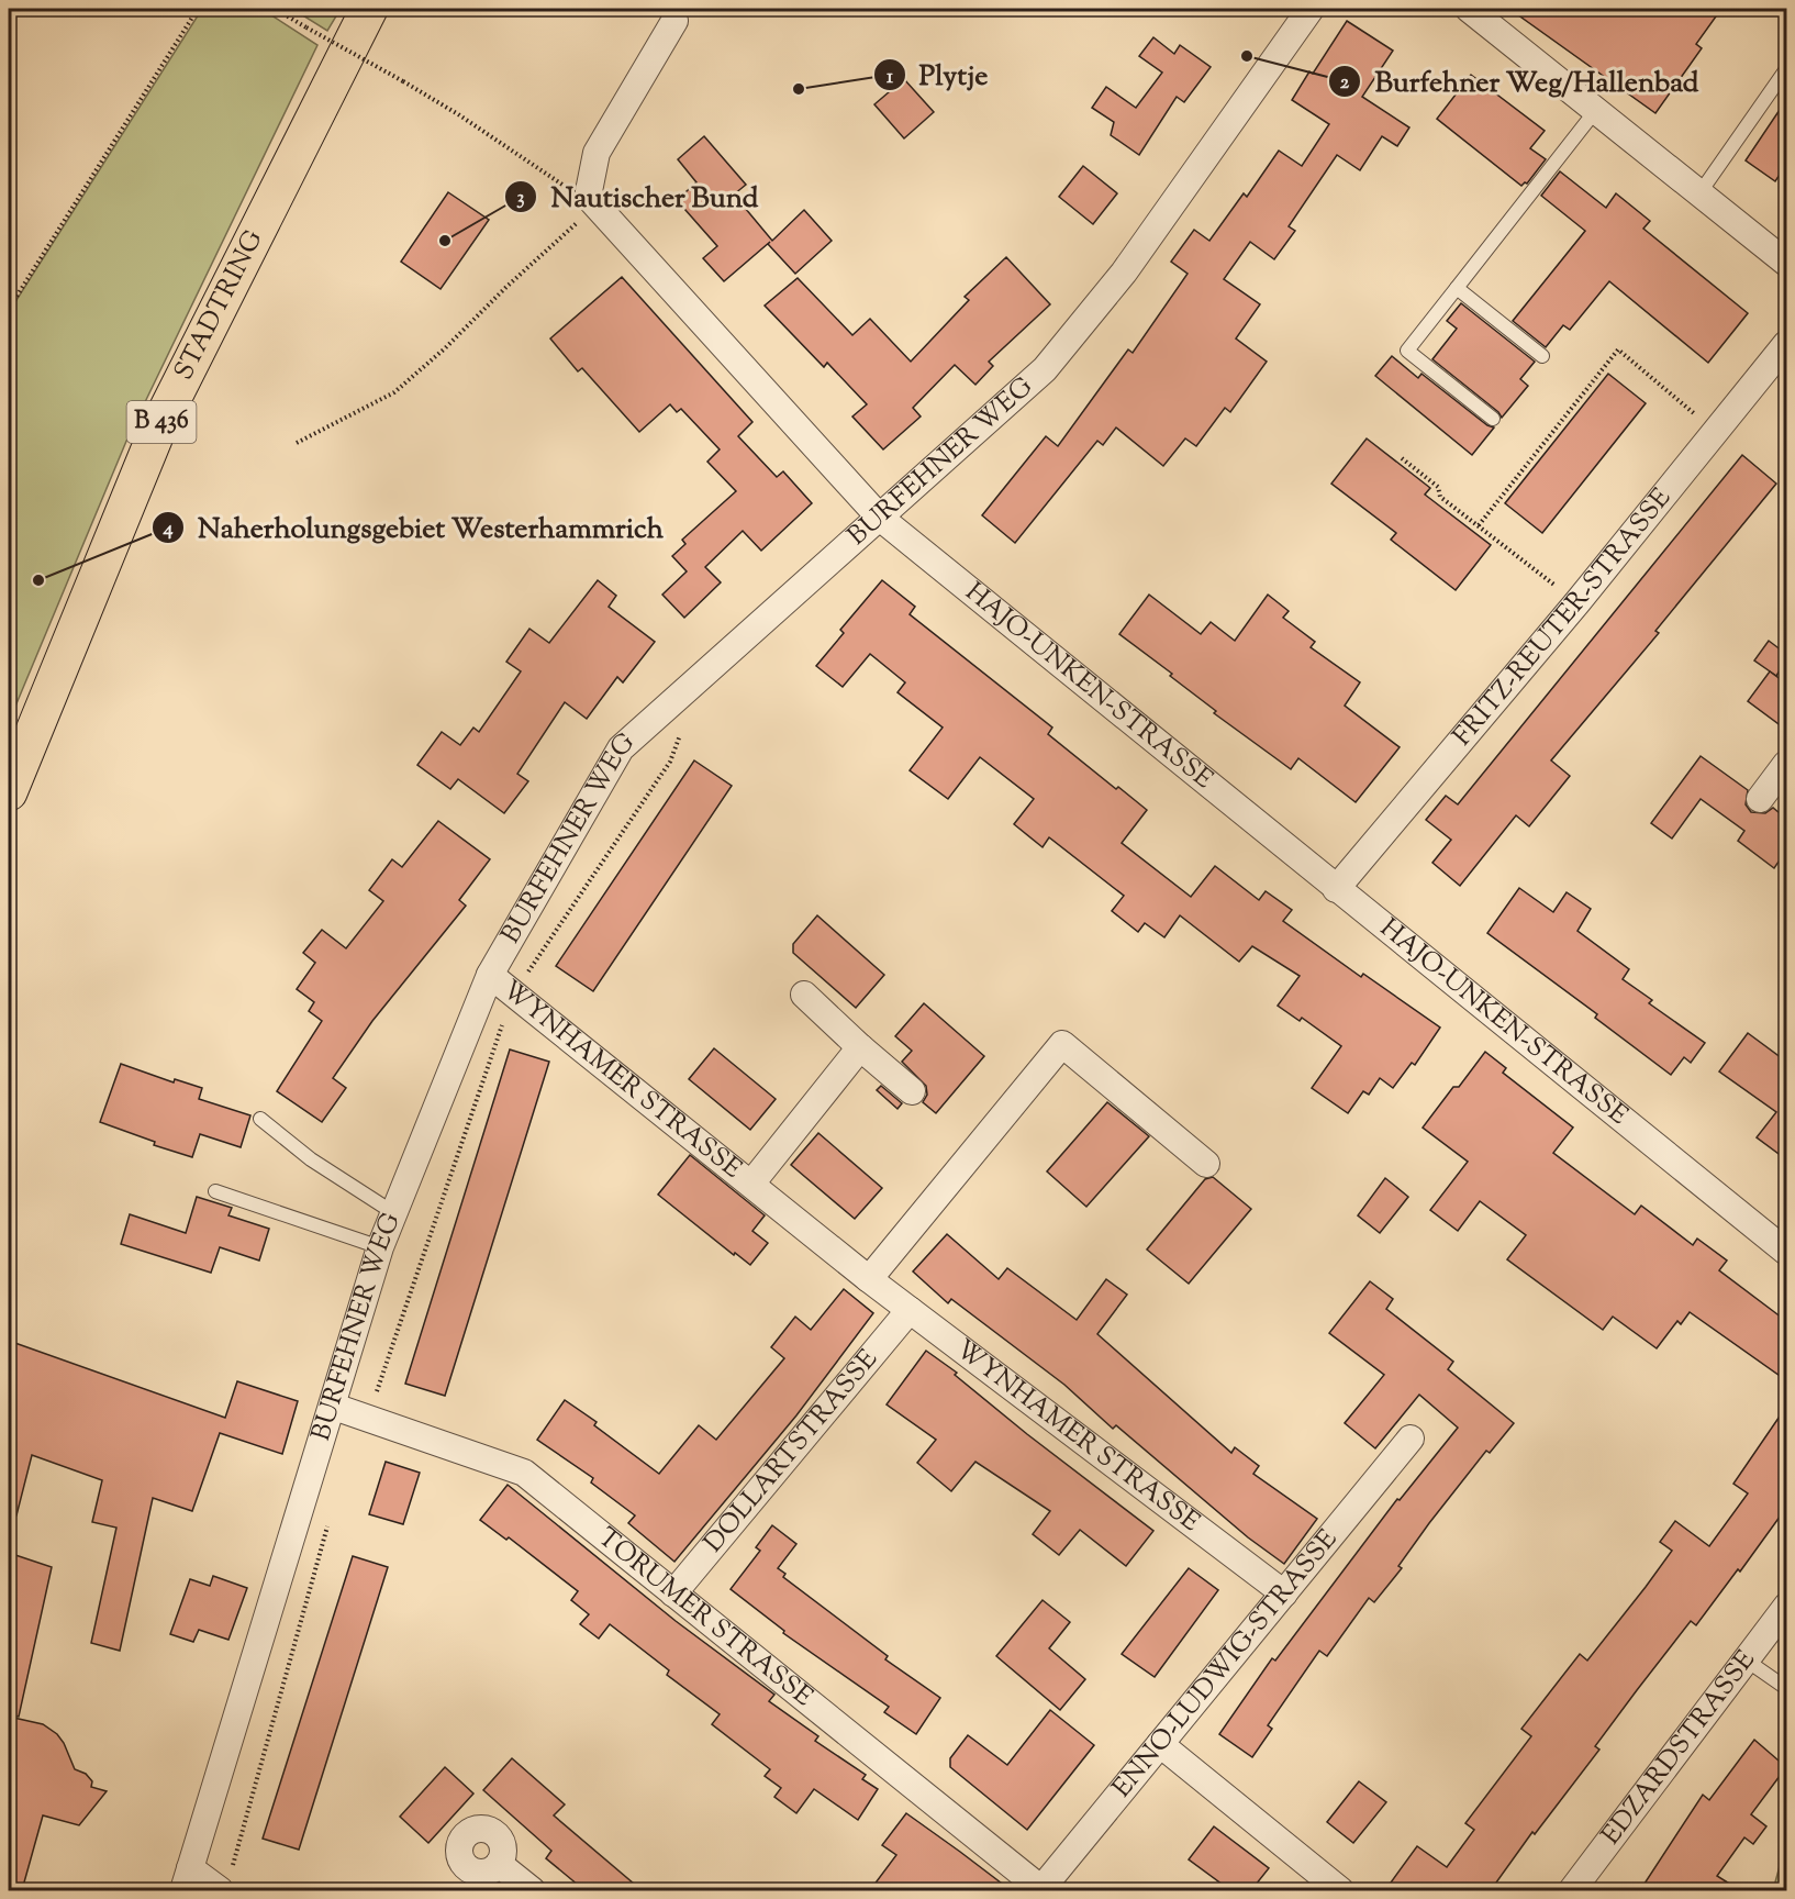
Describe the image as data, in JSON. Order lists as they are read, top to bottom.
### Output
{
  "streets": {
    "highway": ["STADTRING", "B 436"],
    "street": [
      "BURFEHNER WEG",
      "FRITZ-REUTER-STRASSE",
      "HAJO-UNKEN-STRASSE",
      "WYNHAMER STRASSE",
      "DOLLARTSTRASSE",
      "TORUMER STRASSE",
      "ENNO-LUDWIG-STRASSE",
      "EDZARDSTRASSE"
    ]
  },
  "crossings": [
    ["BURFEHNER WEG", "HAJO-UNKEN-STRASSE"],
    ["BURFEHNER WEG", "WYNHAMER STRASSE"],
    ["BURFEHNER WEG", "TORUMER STRASSE"],
    ["FRITZ-REUTER-STRASSE", "HAJO-UNKEN-STRASSE"],
    ["WYNHAMER STRASSE", "DOLLARTSTRASSE"],
    ["WYNHAMER STRASSE", "ENNO-LUDWIG-STRASSE"],
    ["DOLLARTSTRASSE", "TORUMER STRASSE"],
    ["TORUMER STRASSE", "ENNO-LUDWIG-STRASSE"]
  ],
  "places": [
    "Burfehner Weg/Hallenbad",
    "Plytje",
    "Nautischer Bund",
    "Naherholungsgebiet Westerhammrich"
  ]
}
